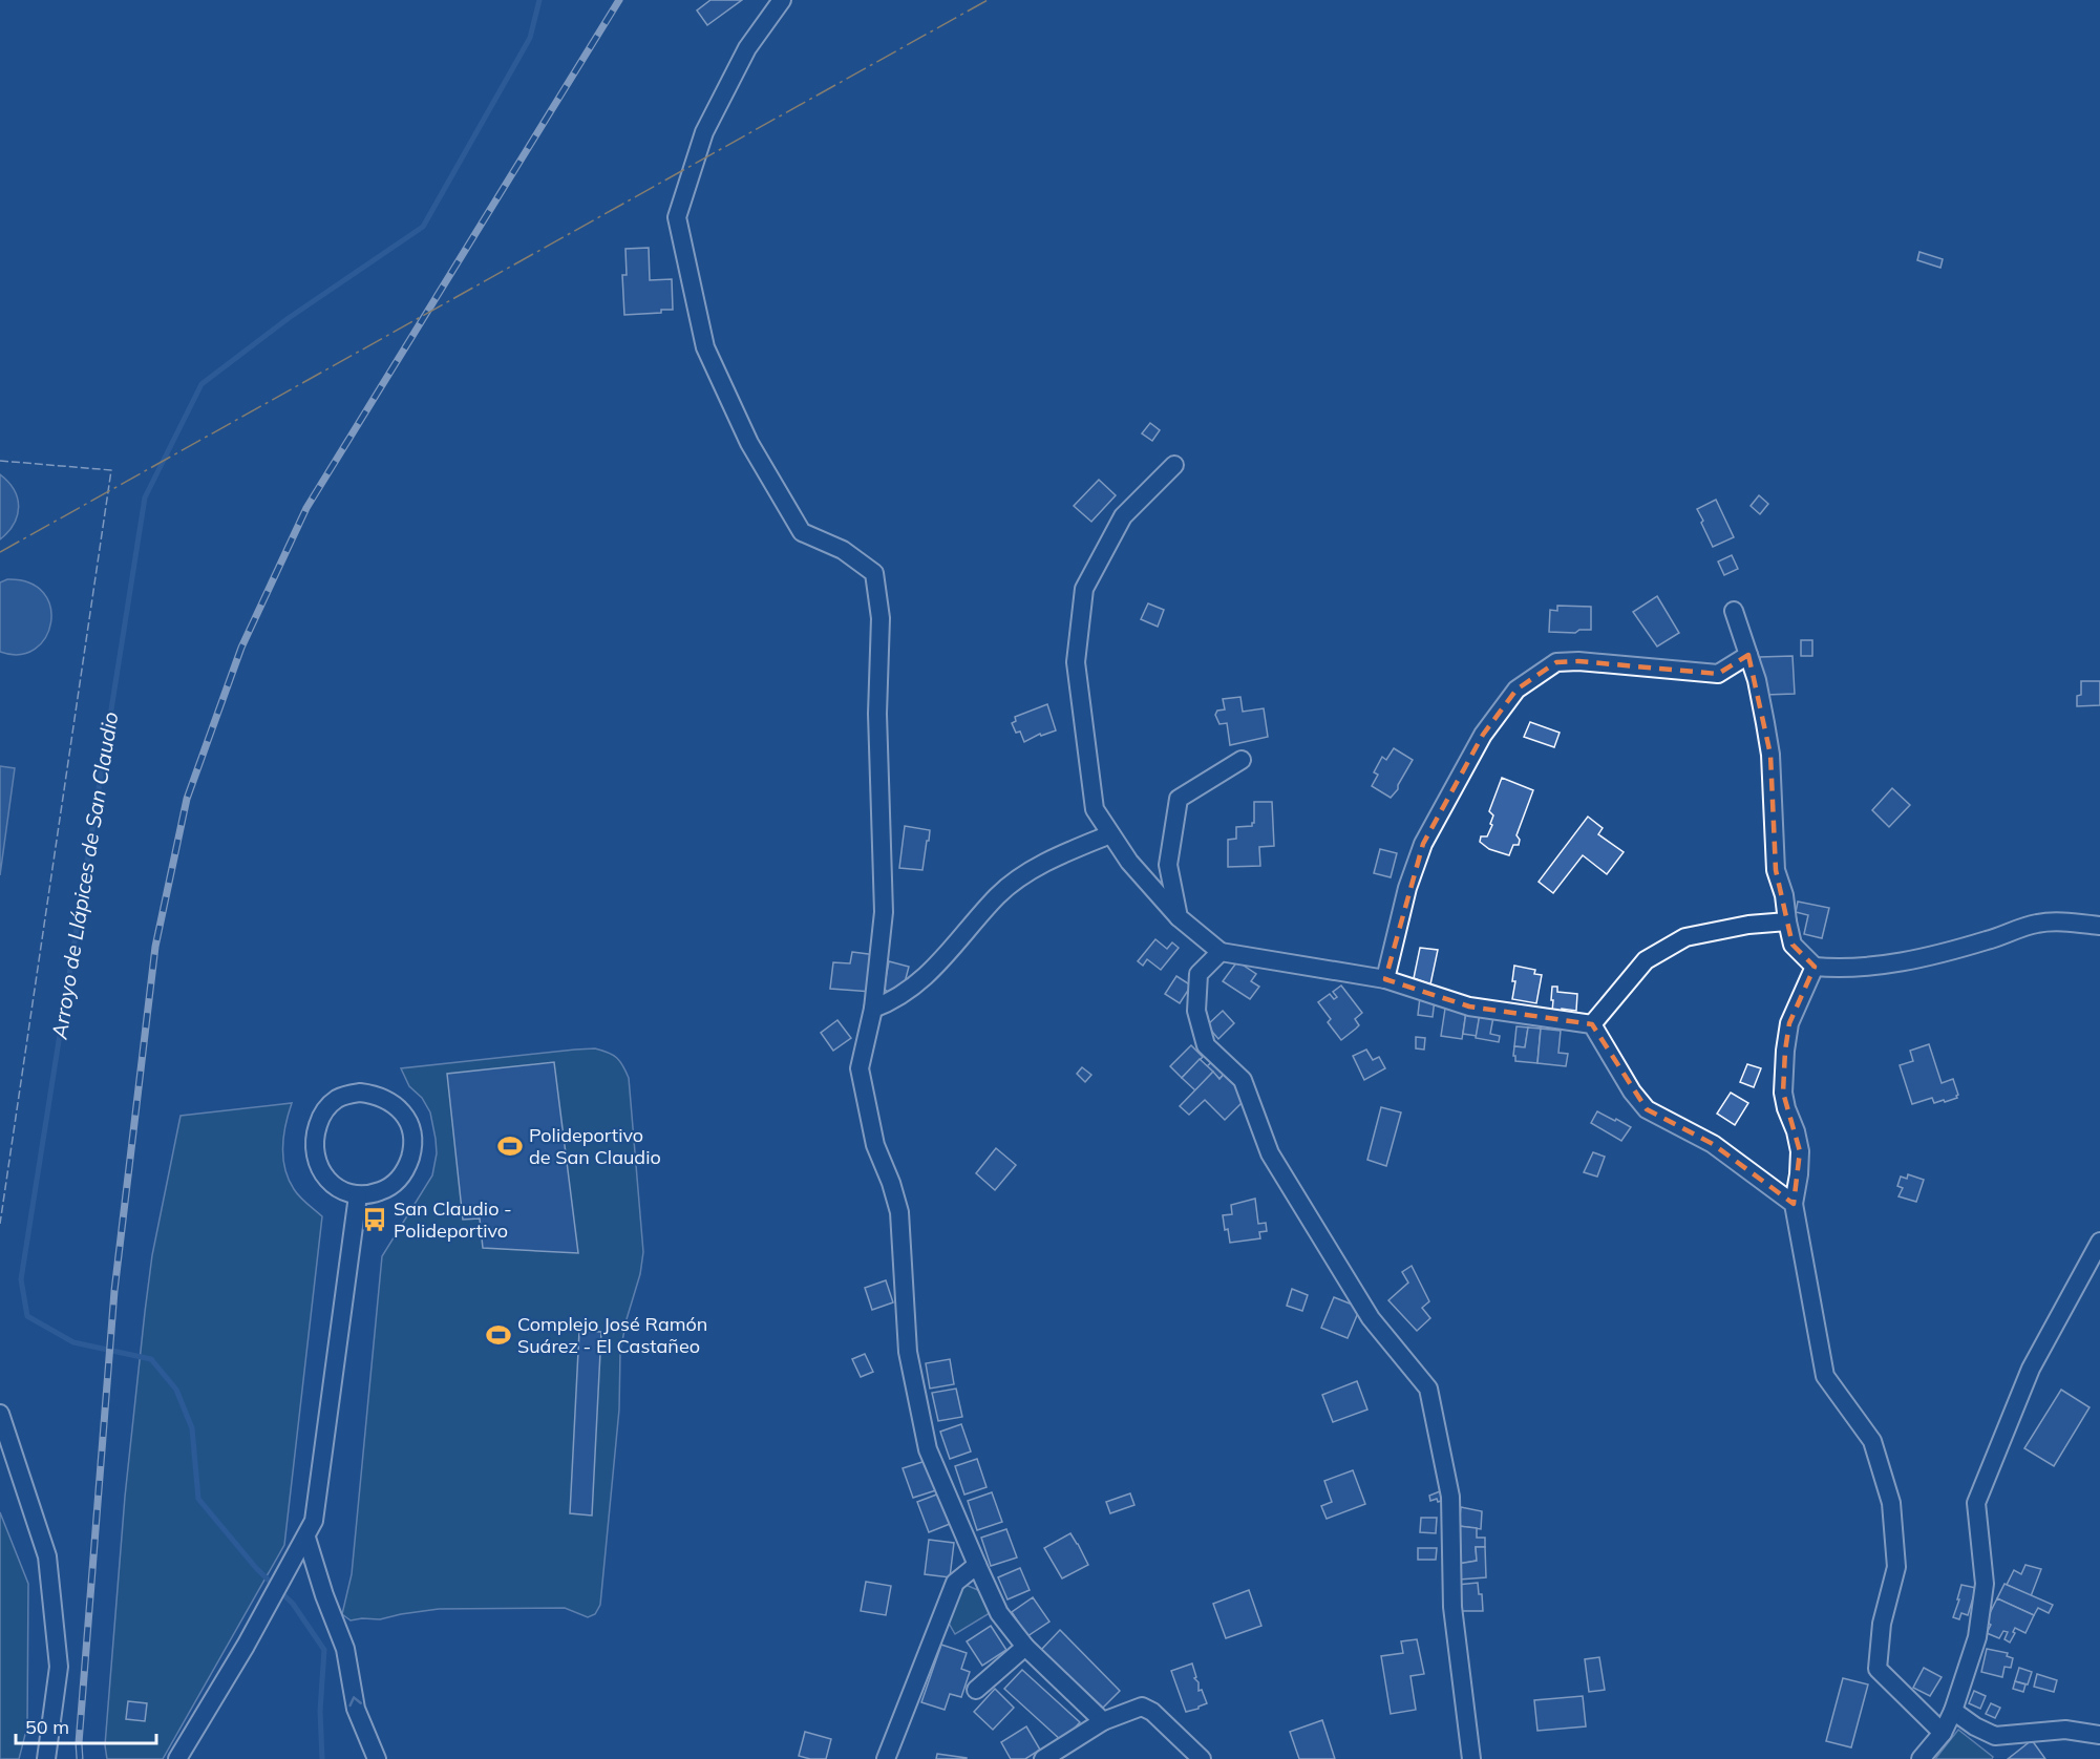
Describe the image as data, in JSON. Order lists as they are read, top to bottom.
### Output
{
  "water": ["Arroyo de Llápices de San Claudio"],
  "places": {
    "sports": ["Polideportivo de San Claudio", "Complejo José Ramón Suárez - El Castañeo"],
    "bus stop": ["San Claudio - Polideportivo"]
  },
  "scale_bar": "50 m"
}
